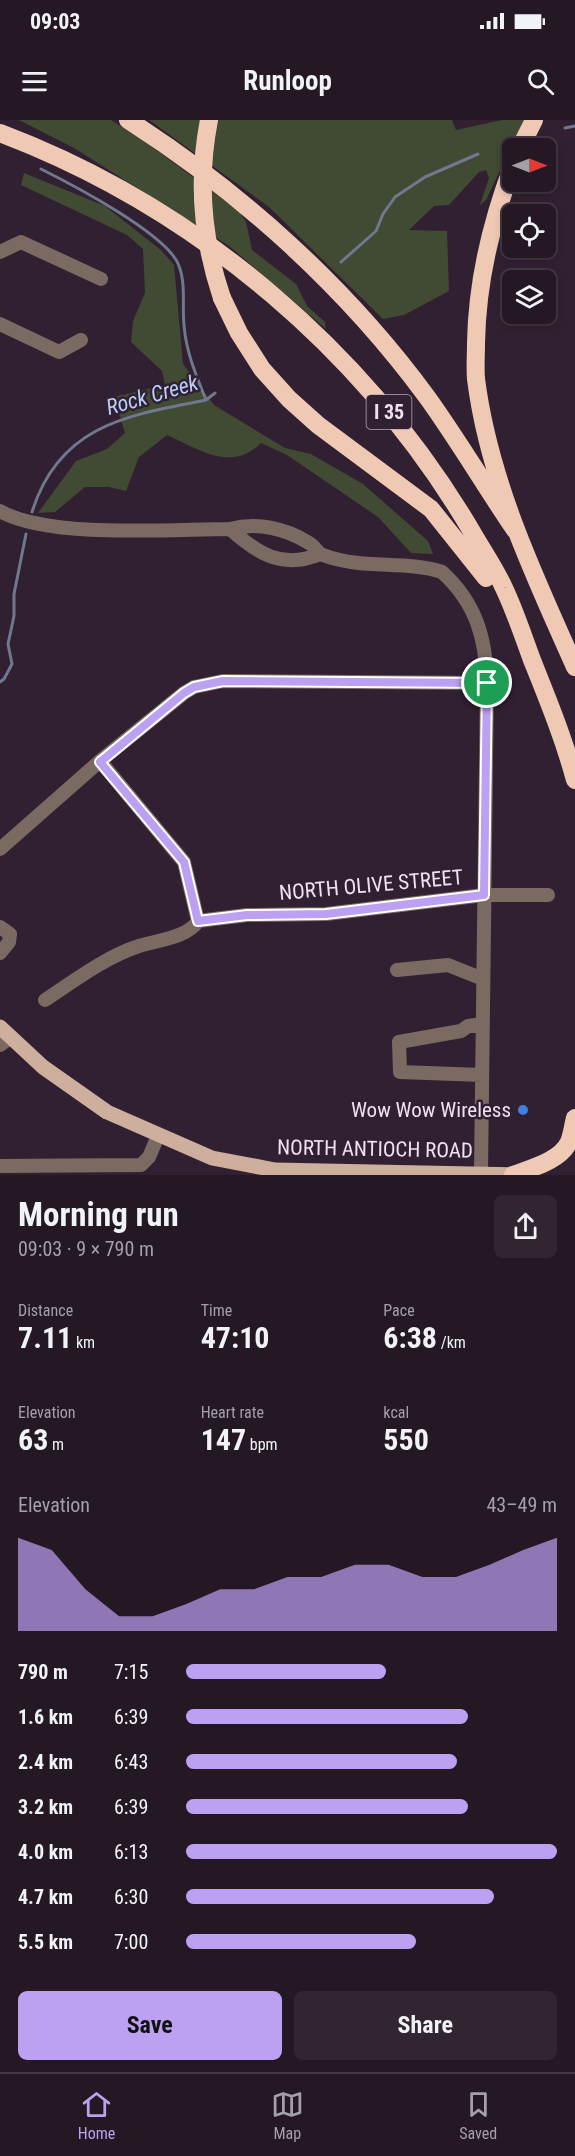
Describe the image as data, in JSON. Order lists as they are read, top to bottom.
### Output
{
  "streets": {
    "highway": ["I 35"],
    "main road": ["NORTH ANTIOCH ROAD"],
    "street": ["NORTH OLIVE STREET"]
  },
  "water": ["Rock Creek"],
  "places": ["Wow Wow Wireless"],
  "north": "right",
  "page": {
    "status": "09:03",
    "header": "Runloop",
    "heading": ["Morning run", "09:03 · 9 × 790 m"],
    "stats": [
      ["Distance", "7.11 km"],
      ["Time", "47:10"],
      ["Pace", "6:38 /km"],
      ["Elevation", "63 m"],
      ["Heart rate", "147 bpm"],
      ["kcal", "550"]
    ],
    "chart": ["Elevation", "43–49 m"],
    "list": [
      {
        "name": "790 m",
        "note": "7:15"
      },
      {
        "name": "1.6 km",
        "note": "6:39"
      },
      {
        "name": "2.4 km",
        "note": "6:43"
      },
      {
        "name": "3.2 km",
        "note": "6:39"
      },
      {
        "name": "4.0 km",
        "note": "6:13"
      },
      {
        "name": "4.7 km",
        "note": "6:30"
      },
      {
        "name": "5.5 km",
        "note": "7:00"
      }
    ],
    "buttons": ["Save", "Share"],
    "tabs": ["Home", "Map", "Saved"]
  }
}
